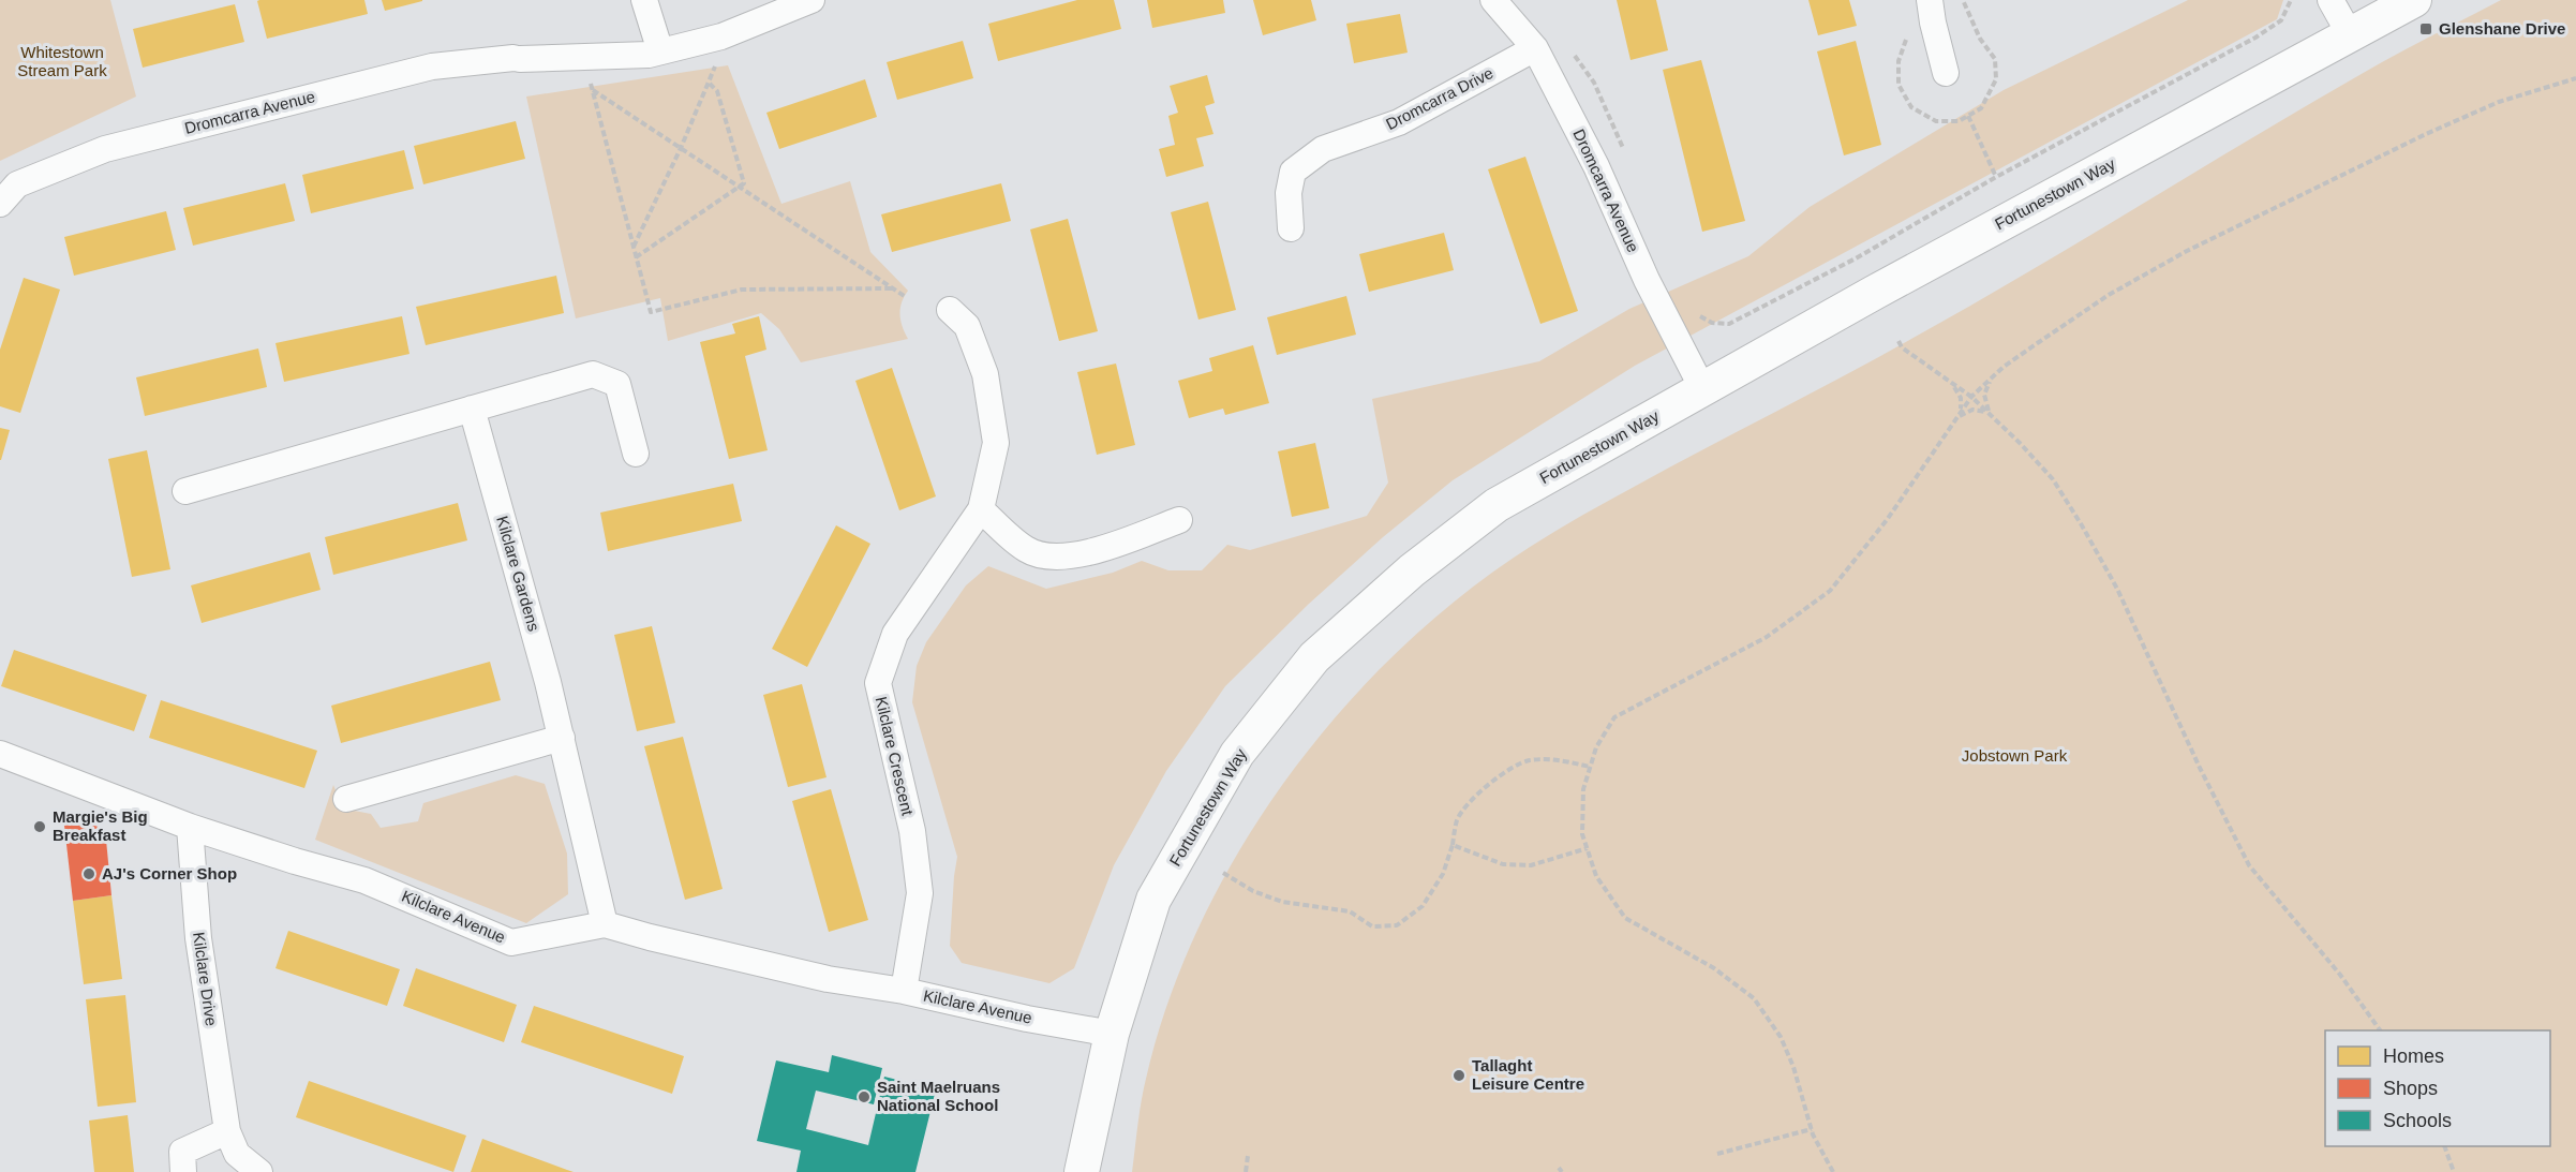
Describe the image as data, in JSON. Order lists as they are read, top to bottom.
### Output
{
  "streets": {
    "street": [
      "Dromcarra Drive",
      "Dromcarra Avenue",
      "Fortunestown Way",
      "Kilclare Gardens",
      "Kilclare Crescent",
      "Kilclare Avenue",
      "Kilclare Drive"
    ]
  },
  "crossings": [
    ["Dromcarra Drive", "Dromcarra Avenue"],
    ["Dromcarra Avenue", "Fortunestown Way"],
    ["Fortunestown Way", "Kilclare Avenue"],
    ["Kilclare Gardens", "Kilclare Avenue"],
    ["Kilclare Crescent", "Kilclare Avenue"],
    ["Kilclare Avenue", "Kilclare Drive"]
  ],
  "parks": ["Whitestown Stream Park", "Jobstown Park"],
  "places": {
    "transit": ["Glenshane Drive"],
    "other": [
      "Margie's Big Breakfast",
      "AJ's Corner Shop",
      "Tallaght Leisure Centre",
      "Saint Maelruans National School"
    ]
  },
  "legend": ["Homes", "Shops", "Schools"]
}
